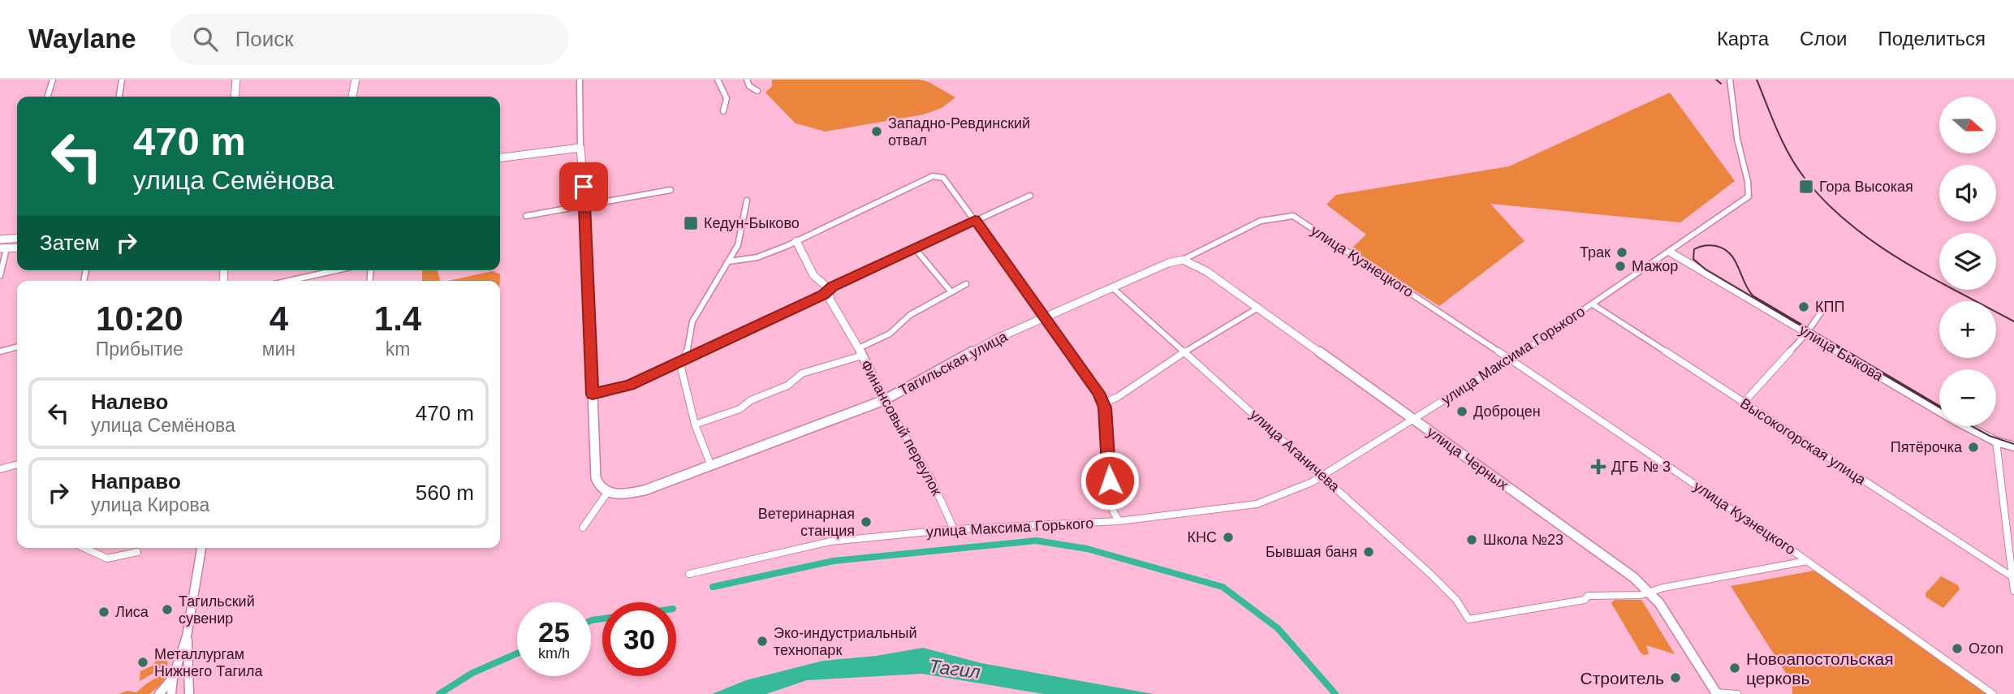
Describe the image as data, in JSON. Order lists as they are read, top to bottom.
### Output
{
  "streets": {
    "main road": ["Тагильская улица", "улица Черных"],
    "street": [
      "улица Кузнецкого",
      "улица Быкова",
      "улица Максима Горького",
      "Финансовый переулок",
      "Высокогорская улица",
      "улица Аганичева"
    ]
  },
  "crossings": [
    ["улица Кузнецкого", "улица Максима Горького"],
    ["улица Кузнецкого", "Тагильская улица"],
    ["улица Быкова", "улица Максима Горького"],
    ["улица Максима Горького", "Финансовый переулок"],
    ["улица Максима Горького", "Высокогорская улица"],
    ["улица Максима Горького", "улица Аганичева"],
    ["улица Максима Горького", "улица Черных"],
    ["Тагильская улица", "Финансовый переулок"],
    ["Тагильская улица", "улица Аганичева"],
    ["Тагильская улица", "улица Черных"],
    ["улица Аганичева", "улица Черных"]
  ],
  "water": ["Тагил"],
  "places": {
    "other": [
      "Западно-Ревдинский отвал",
      "Трак",
      "Мажор",
      "КПП",
      "Доброцен",
      "Пятёрочка",
      "Ветеринарная станция",
      "КНС",
      "Школа №23",
      "Бывшая баня",
      "Тагильский сувенир",
      "Лиса",
      "Эко-индустриальный технопарк",
      "Ozon",
      "Металлургам Нижнего Тагила",
      "Новоапостольская церковь",
      "Строитель"
    ],
    "transit": ["Гора Высокая", "Кедун-Быково"],
    "health": ["ДГБ № 3"]
  },
  "north": "right",
  "page": {
    "header": "Waylane",
    "search": "Поиск",
    "nav": ["Карта", "Слои", "Поделиться"],
    "map_buttons": ["+", "−"],
    "turn": ["470 m", "улица Семёнова"],
    "then": "Затем",
    "eta": [
      "10:20",
      "Прибытие",
      "4",
      "мин",
      "1.4",
      "km"
    ],
    "list": [
      {
        "name": "Налево",
        "note": "улица Семёнова",
        "value": "470 m"
      },
      {
        "name": "Направо",
        "note": "улица Кирова",
        "value": "560 m"
      }
    ],
    "speed": "25 km/h",
    "limit": "30"
  }
}
